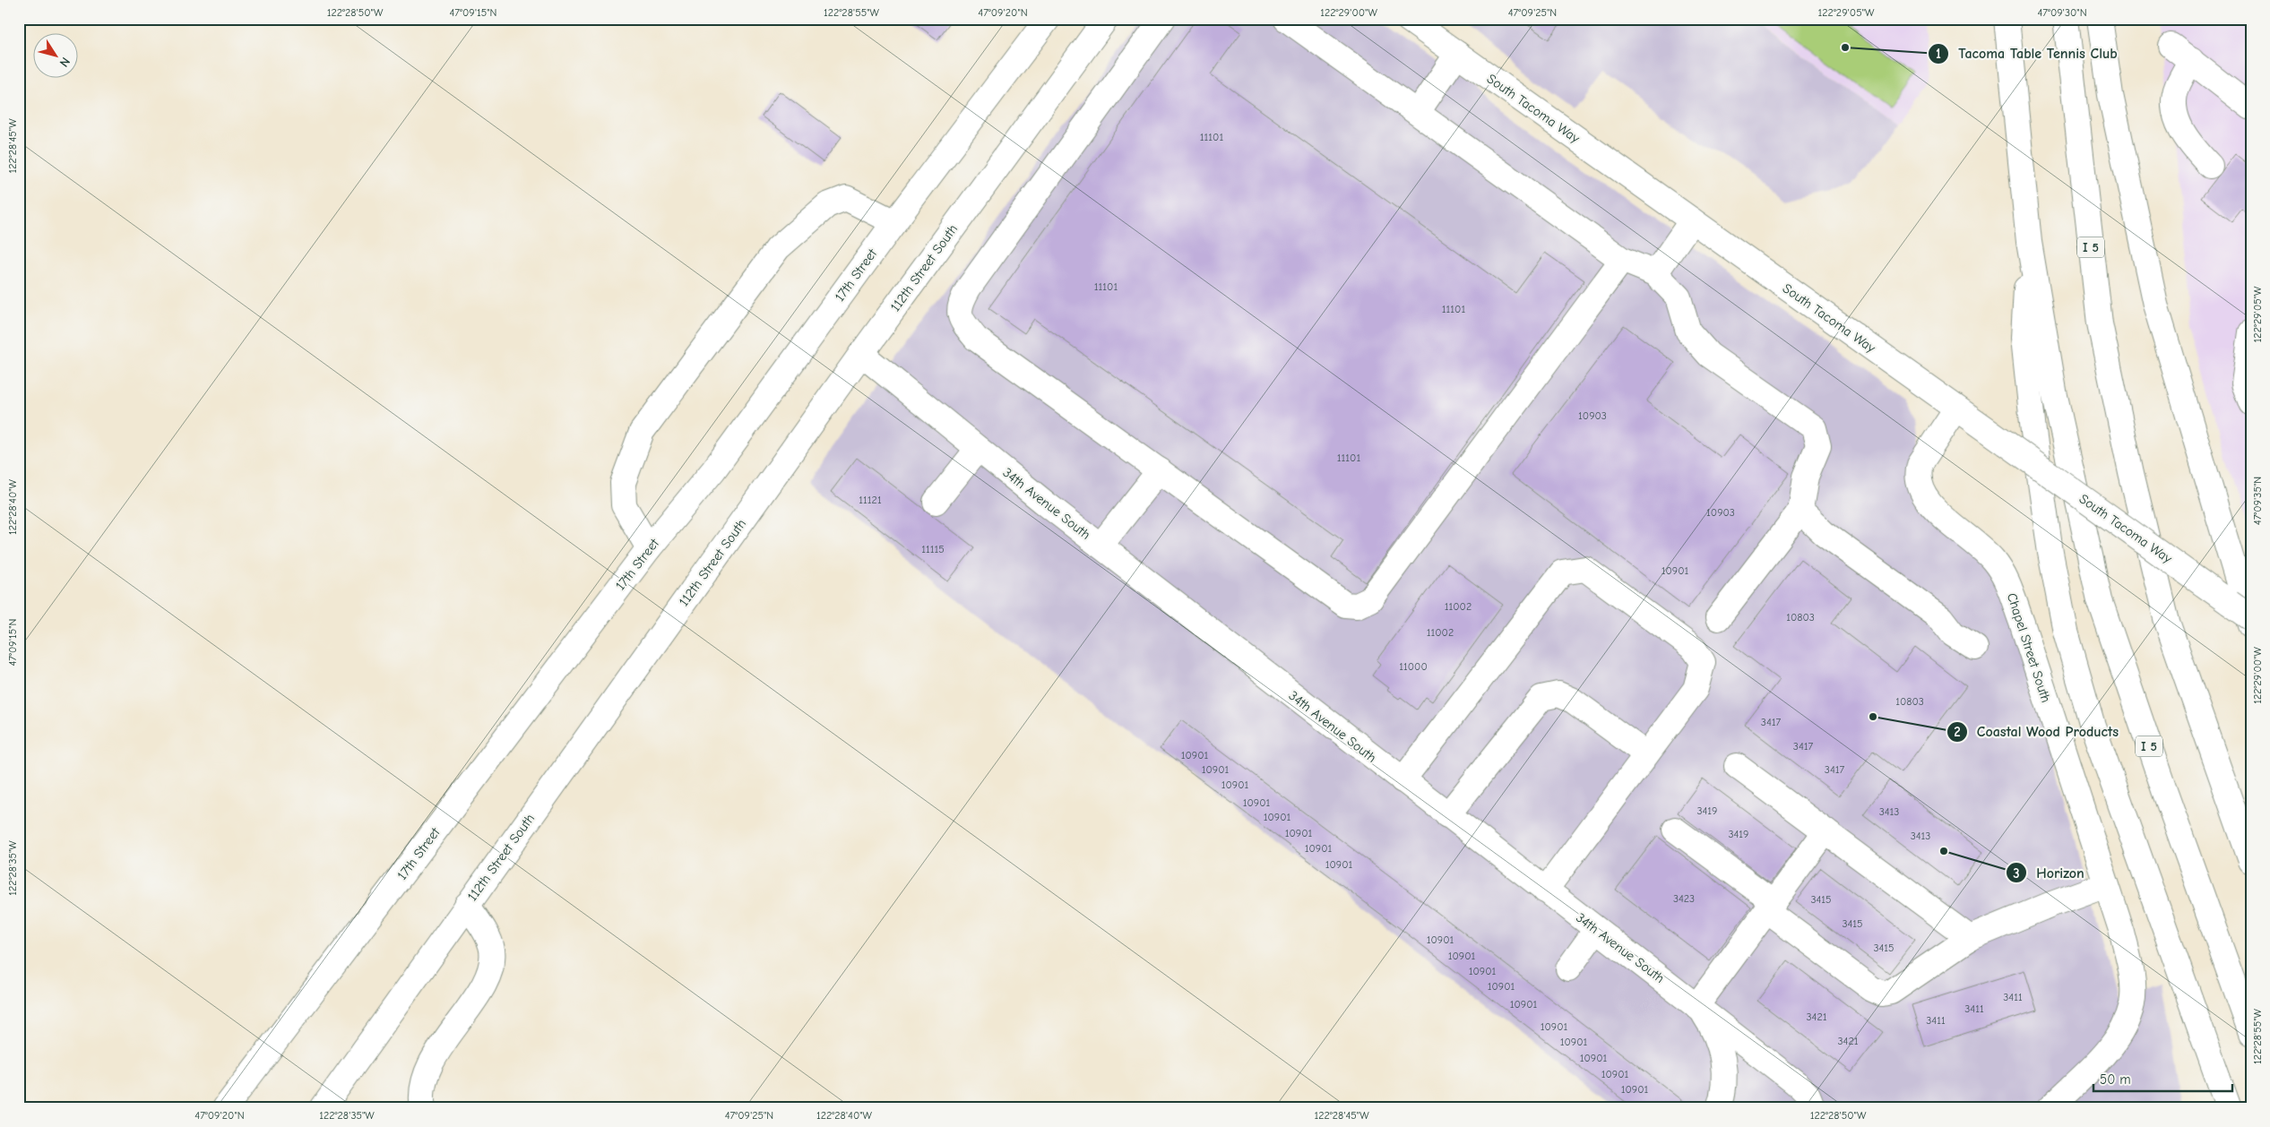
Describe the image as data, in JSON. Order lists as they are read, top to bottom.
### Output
{
  "streets": {
    "main road": [
      "South Tacoma Way",
      "I 5",
      "112th Street South",
      "17th Street",
      "34th Avenue South",
      "Chapel Street South"
    ]
  },
  "crossings": [
    ["South Tacoma Way", "Chapel Street South"],
    ["112th Street South", "34th Avenue South"]
  ],
  "places": ["Tacoma Table Tennis Club", "Coastal Wood Products", "Horizon"],
  "house_numbers": [
    "11101",
    "11101",
    "11101",
    "10903",
    "11101",
    "11121",
    "10903",
    "11115",
    "10901",
    "11002",
    "10803",
    "11002",
    "11000",
    "10803",
    "3417",
    "3417",
    "10901",
    "10901",
    "3417",
    "10901",
    "10901",
    "3419",
    "3413",
    "10901",
    "10901",
    "3419",
    "3413",
    "10901",
    "10901",
    "3423",
    "3415",
    "3415",
    "10901",
    "3415",
    "10901",
    "10901",
    "10901",
    "3411",
    "10901",
    "3411",
    "3421",
    "3411",
    "10901",
    "3421",
    "10901",
    "10901",
    "10901",
    "10901"
  ],
  "scale_bar": "50 m",
  "north": "bottom right",
  "coordinates": [
    "122°28'50\"W",
    "47°09'15\"N",
    "122°28'55\"W",
    "47°09'20\"N",
    "122°29'00\"W",
    "47°09'25\"N",
    "122°29'05\"W",
    "47°09'30\"N",
    "122°28'45\"W",
    "47°09'35\"N",
    "122°28'40\"W",
    "122°28'35\"W"
  ]
}
